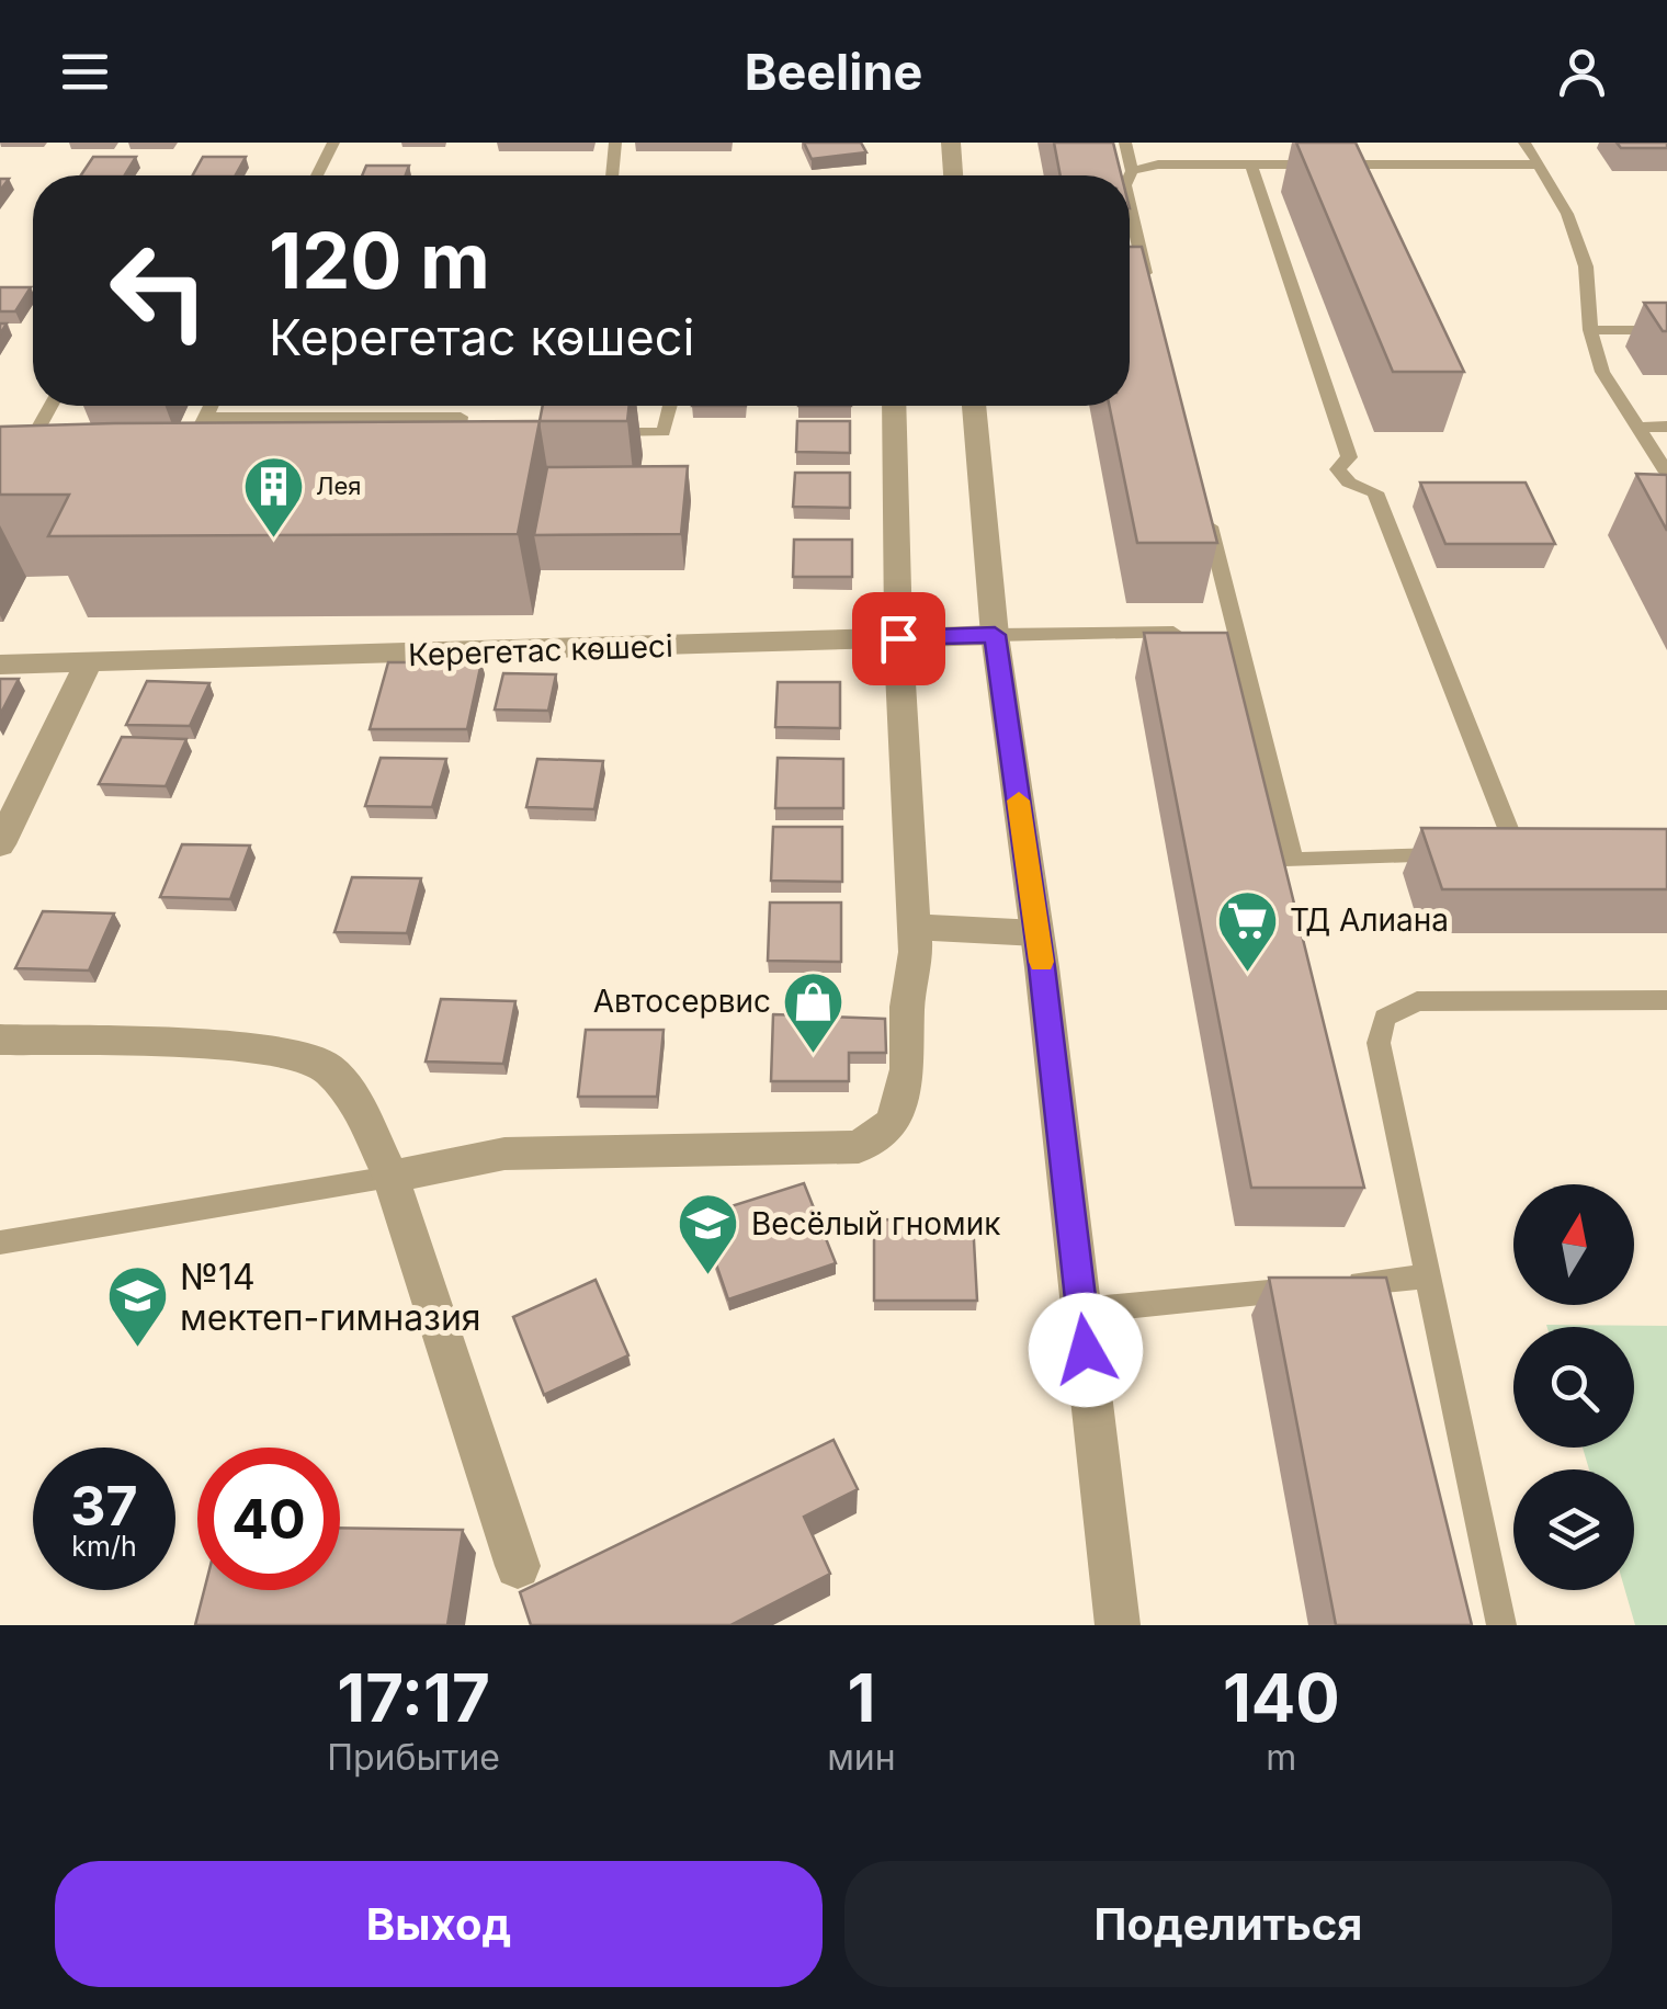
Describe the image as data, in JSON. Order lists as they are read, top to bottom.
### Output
{
  "streets": {
    "street": ["Керегетас көшесі"]
  },
  "places": {
    "building": ["Лея"],
    "supermarket": ["ТД Алиана"],
    "shop": ["Автосервис"],
    "school or university": ["Весёлый гномик", "№14 мектеп-гимназия"]
  },
  "north": "top",
  "page": {
    "header": "Beeline",
    "turn": ["120 m", "Керегетас көшесі"],
    "speed": "37 km/h",
    "limit": "40",
    "eta": [
      "17:17",
      "Прибытие",
      "1",
      "мин",
      "140",
      "m"
    ],
    "buttons": ["Выход", "Поделиться"]
  }
}
